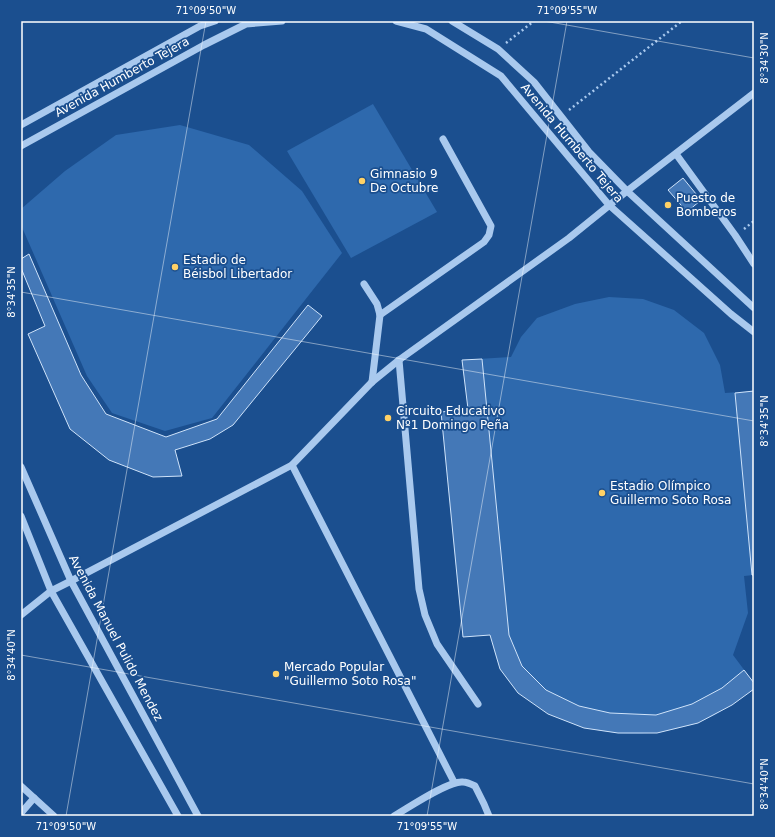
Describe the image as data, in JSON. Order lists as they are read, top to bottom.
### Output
{
  "streets": {
    "street": ["Avenida Humberto Tejera", "Avenida Manuel Pulido Mendez"]
  },
  "places": [
    "Gimnasio 9 De Octubre",
    "Puesto de Bomberos",
    "Estadio de Béisbol Libertador",
    "Circuito Educativo Nº1 Domingo Peña",
    "Estadio Olímpico Guillermo Soto Rosa",
    "Mercado Popular \"Guillermo Soto Rosa\""
  ],
  "coordinates": [
    "71°09'50\"W",
    "71°09'55\"W",
    "8°34'30\"N",
    "8°34'35\"N",
    "8°34'40\"N"
  ]
}
